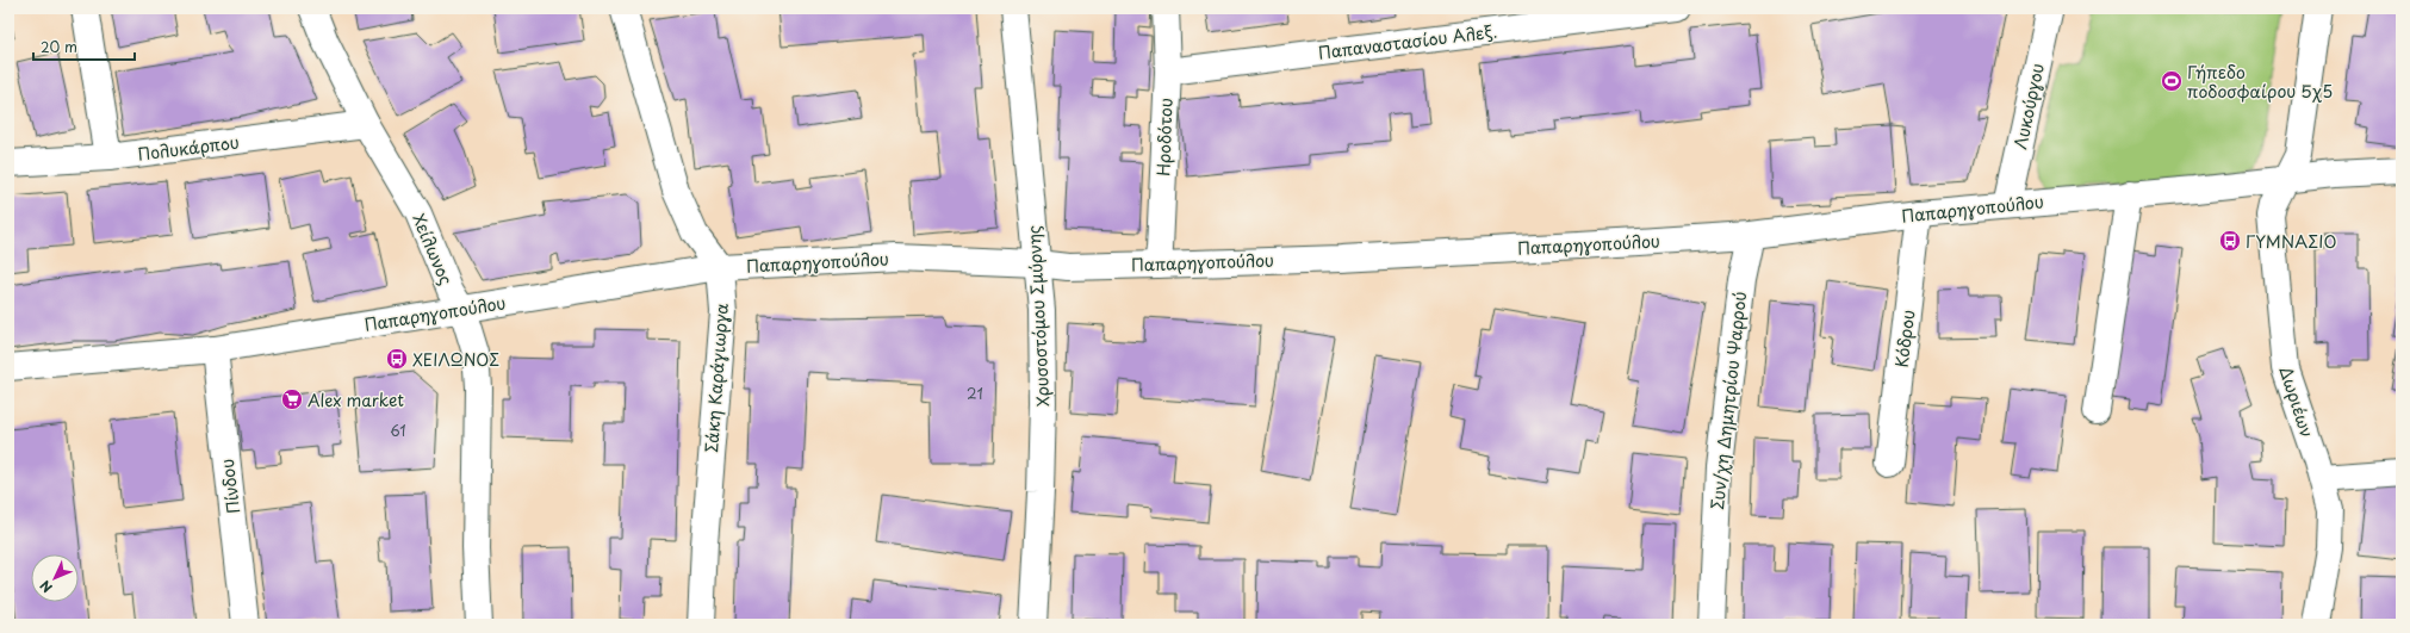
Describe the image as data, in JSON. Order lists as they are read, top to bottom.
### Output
{
  "streets": {
    "street": [
      "Παπαναστασίου Αλεξ.",
      "Λυκούργου",
      "Ηροδότου",
      "Πολυκάρπου",
      "Παπαρηγοπούλου",
      "Χείλωνος",
      "Χρυσοστόμου Σμύρνης",
      "Κόδρου",
      "Σάκη Καράγιωργα",
      "Συν/χη Δημητρίου Ψαρρού",
      "Δωριέων",
      "Πίνδου"
    ]
  },
  "crossings": [
    ["Παπαναστασίου Αλεξ.", "Ηροδότου"],
    ["Λυκούργου", "Παπαρηγοπούλου"],
    ["Ηροδότου", "Παπαρηγοπούλου"],
    ["Πολυκάρπου", "Χείλωνος"],
    ["Παπαρηγοπούλου", "Χείλωνος"],
    ["Παπαρηγοπούλου", "Χρυσοστόμου Σμύρνης"],
    ["Παπαρηγοπούλου", "Κόδρου"],
    ["Παπαρηγοπούλου", "Σάκη Καράγιωργα"],
    ["Παπαρηγοπούλου", "Συν/χη Δημητρίου Ψαρρού"],
    ["Παπαρηγοπούλου", "Δωριέων"],
    ["Παπαρηγοπούλου", "Πίνδου"]
  ],
  "places": {
    "sports": ["Γήπεδο ποδοσφαίρου 5χ5"],
    "bus stop": ["ΓΥΜΝΑΣΙΟ", "ΧΕΙΛΩΝΟΣ"],
    "supermarket": ["Alex market"]
  },
  "house_numbers": ["21", "61"],
  "scale_bar": "20 m",
  "north": "bottom left"
}
